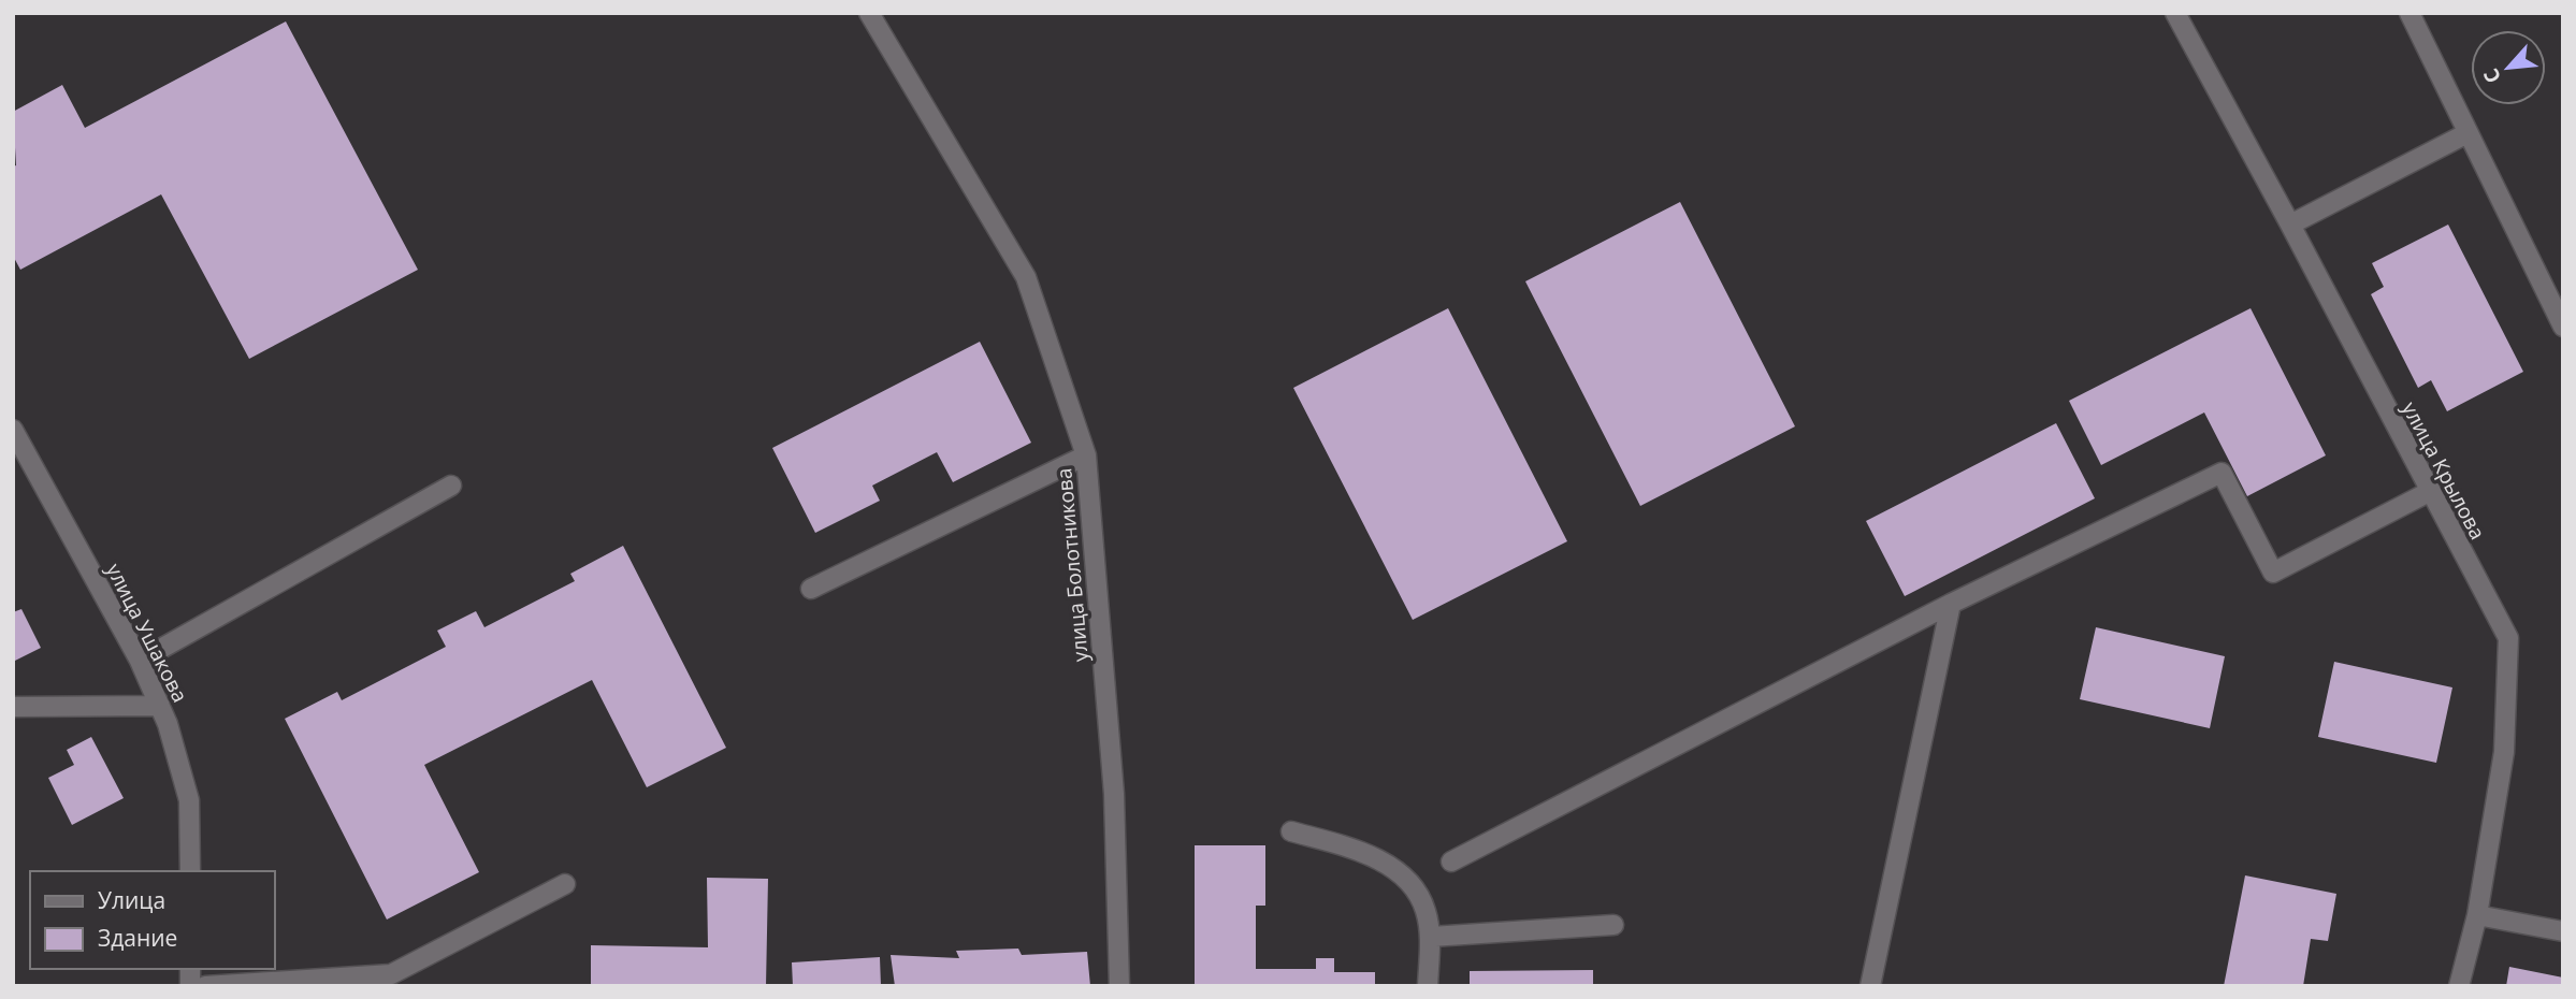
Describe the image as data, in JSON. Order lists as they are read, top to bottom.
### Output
{
  "streets": {
    "street": ["улица Крылова", "улица Болотникова", "улица Ушакова"]
  },
  "legend": ["Улица", "Здание"],
  "north": "bottom left"
}
